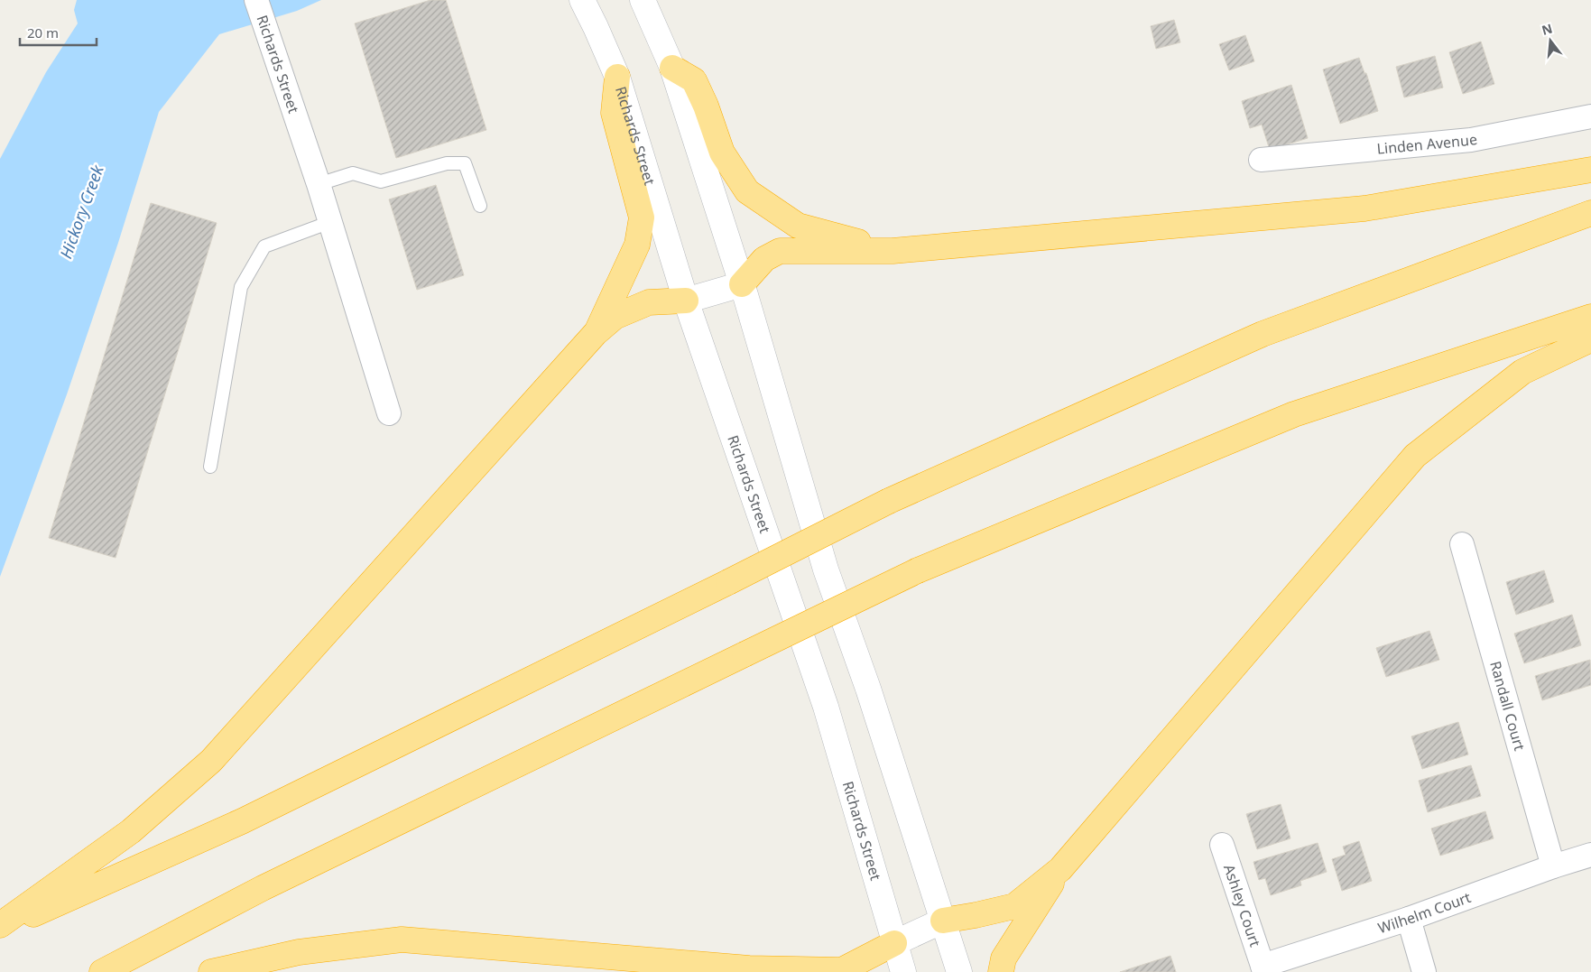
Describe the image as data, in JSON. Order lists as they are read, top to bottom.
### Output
{
  "streets": {
    "street": [
      "Richards Street",
      "Linden Avenue",
      "Randall Court",
      "Ashley Court",
      "Wilhelm Court"
    ]
  },
  "crossings": [
    ["Randall Court", "Wilhelm Court"],
    ["Ashley Court", "Wilhelm Court"]
  ],
  "water": ["Hickory Creek"],
  "scale_bar": "20 m",
  "north": "top"
}
